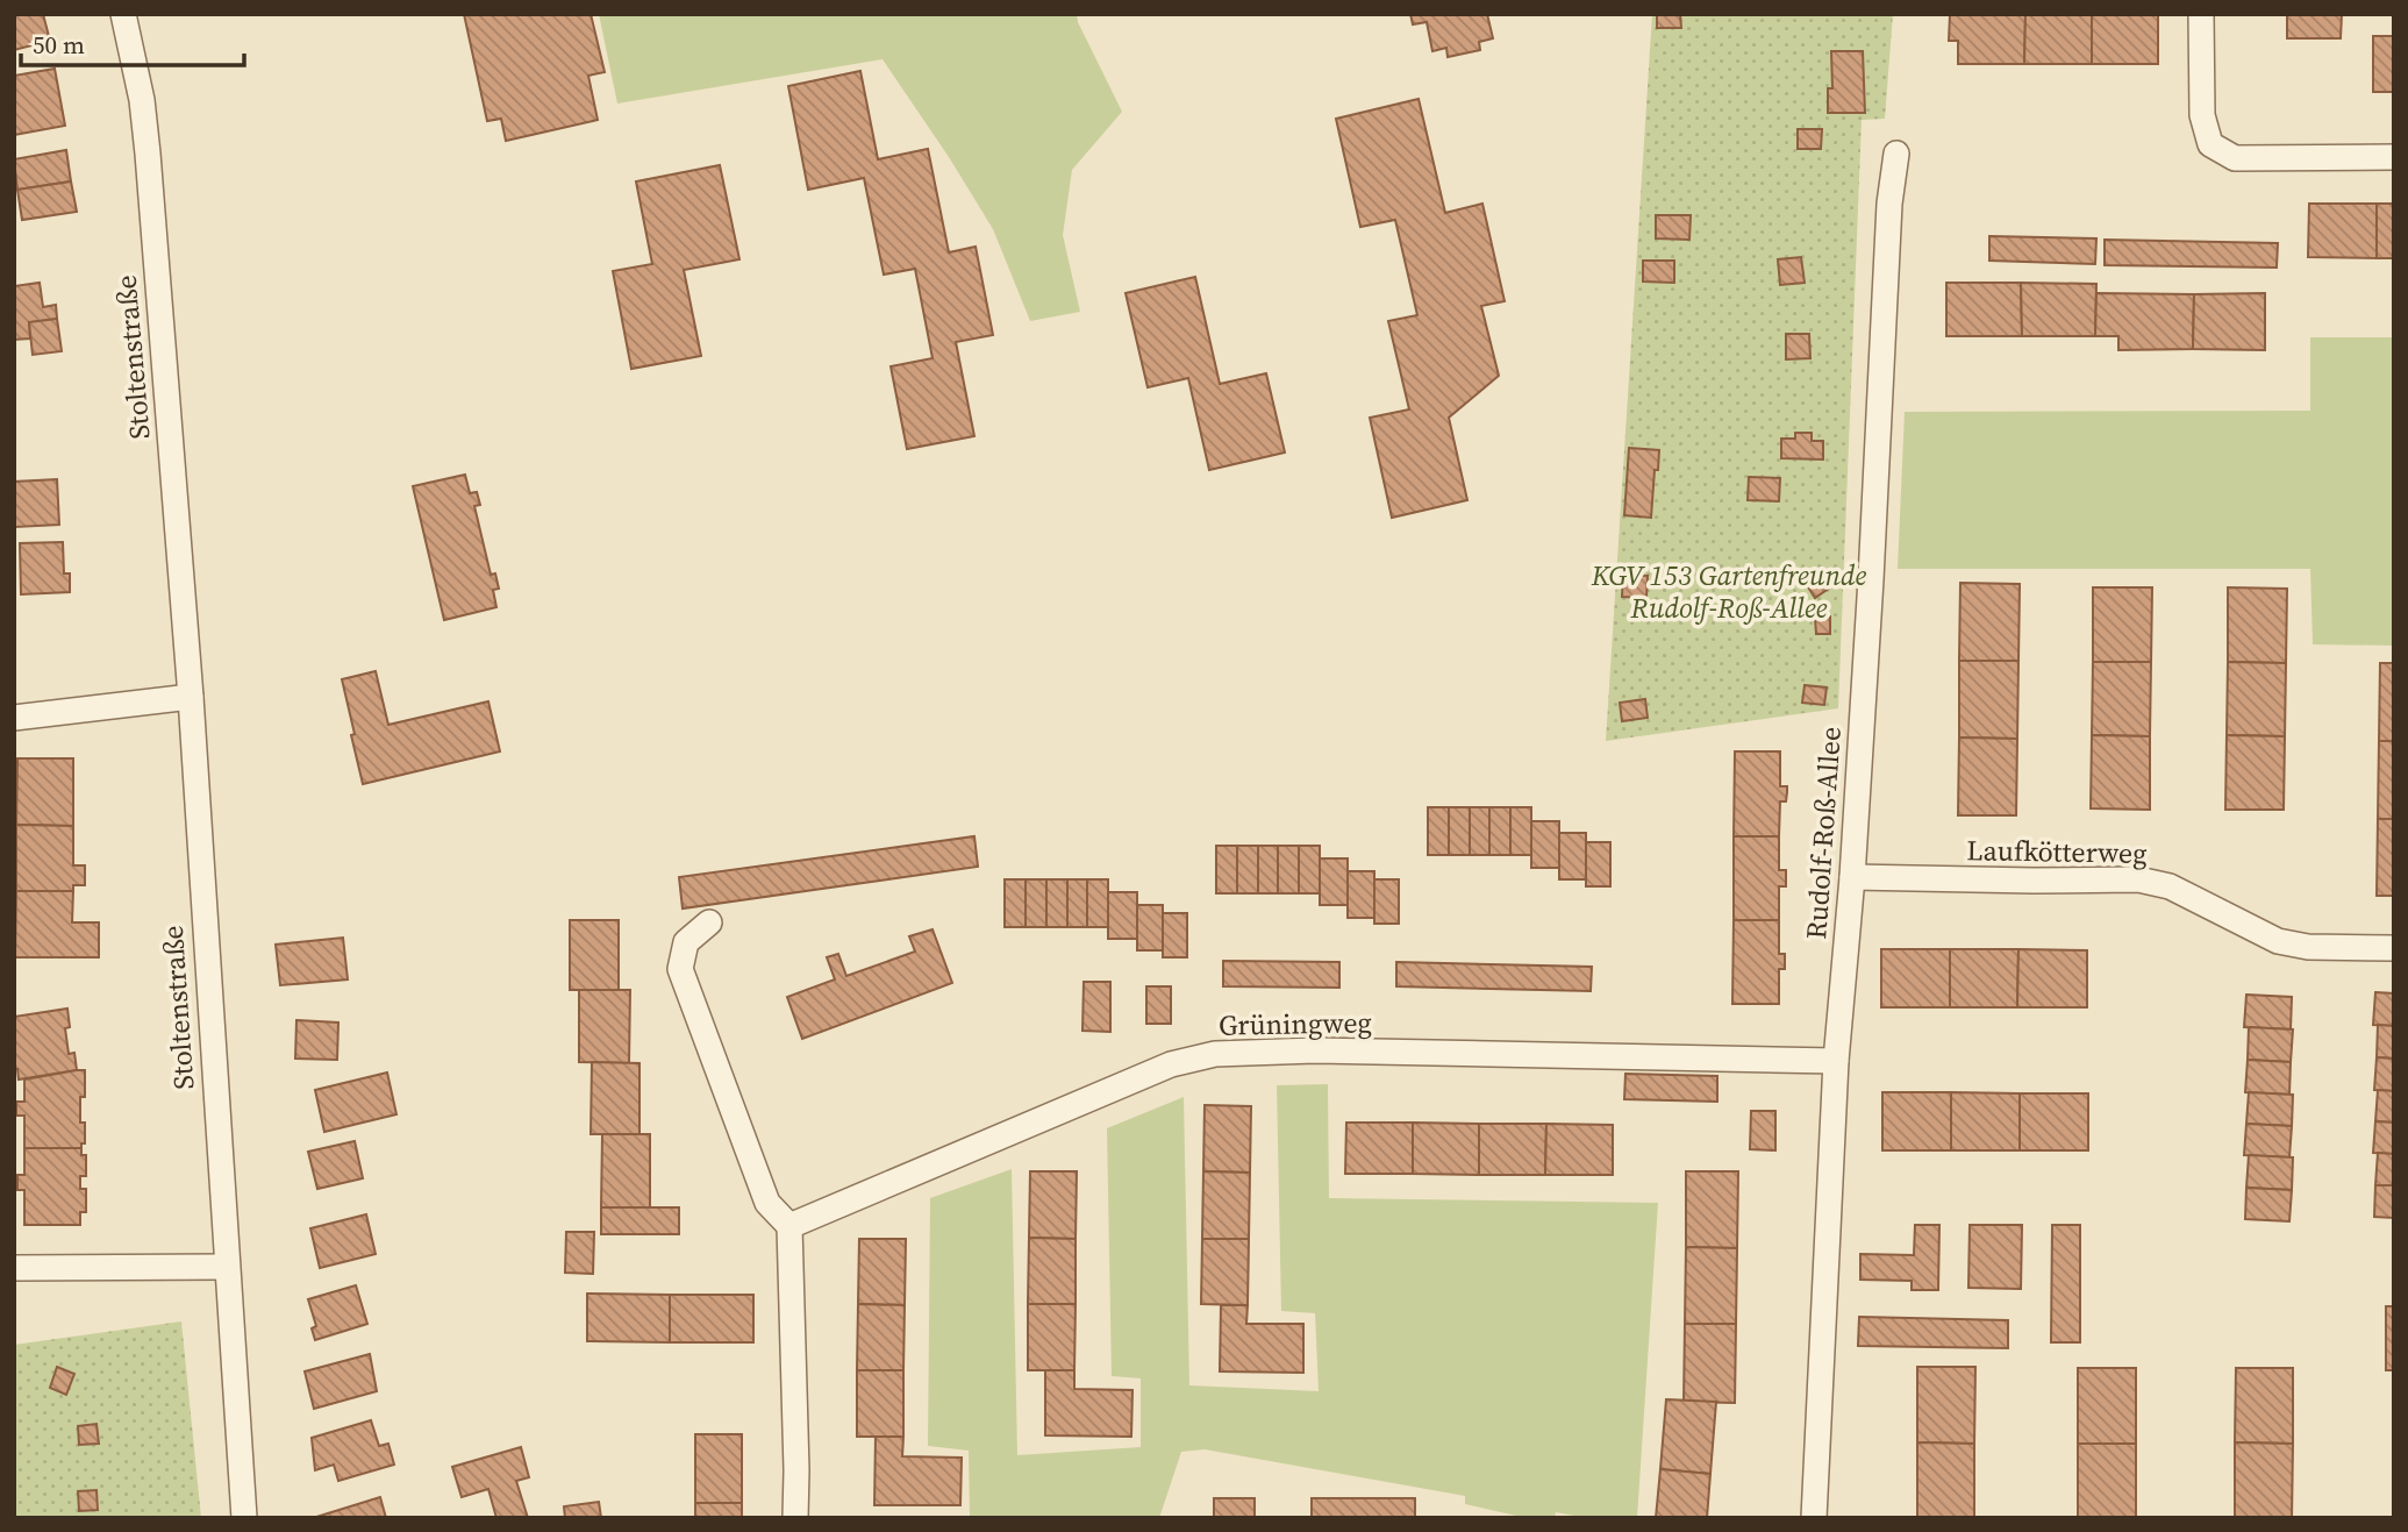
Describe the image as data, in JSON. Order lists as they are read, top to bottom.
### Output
{
  "streets": {
    "street": [
      "Stoltenstraße",
      "Rudolf-Roß-Allee",
      "Laufkötterweg",
      "Grüningweg"
    ]
  },
  "crossings": [
    ["Rudolf-Roß-Allee", "Laufkötterweg"],
    ["Rudolf-Roß-Allee", "Grüningweg"]
  ],
  "parks": ["KGV 153 Gartenfreunde Rudolf-Roß-Allee"],
  "scale_bar": "50 m"
}
